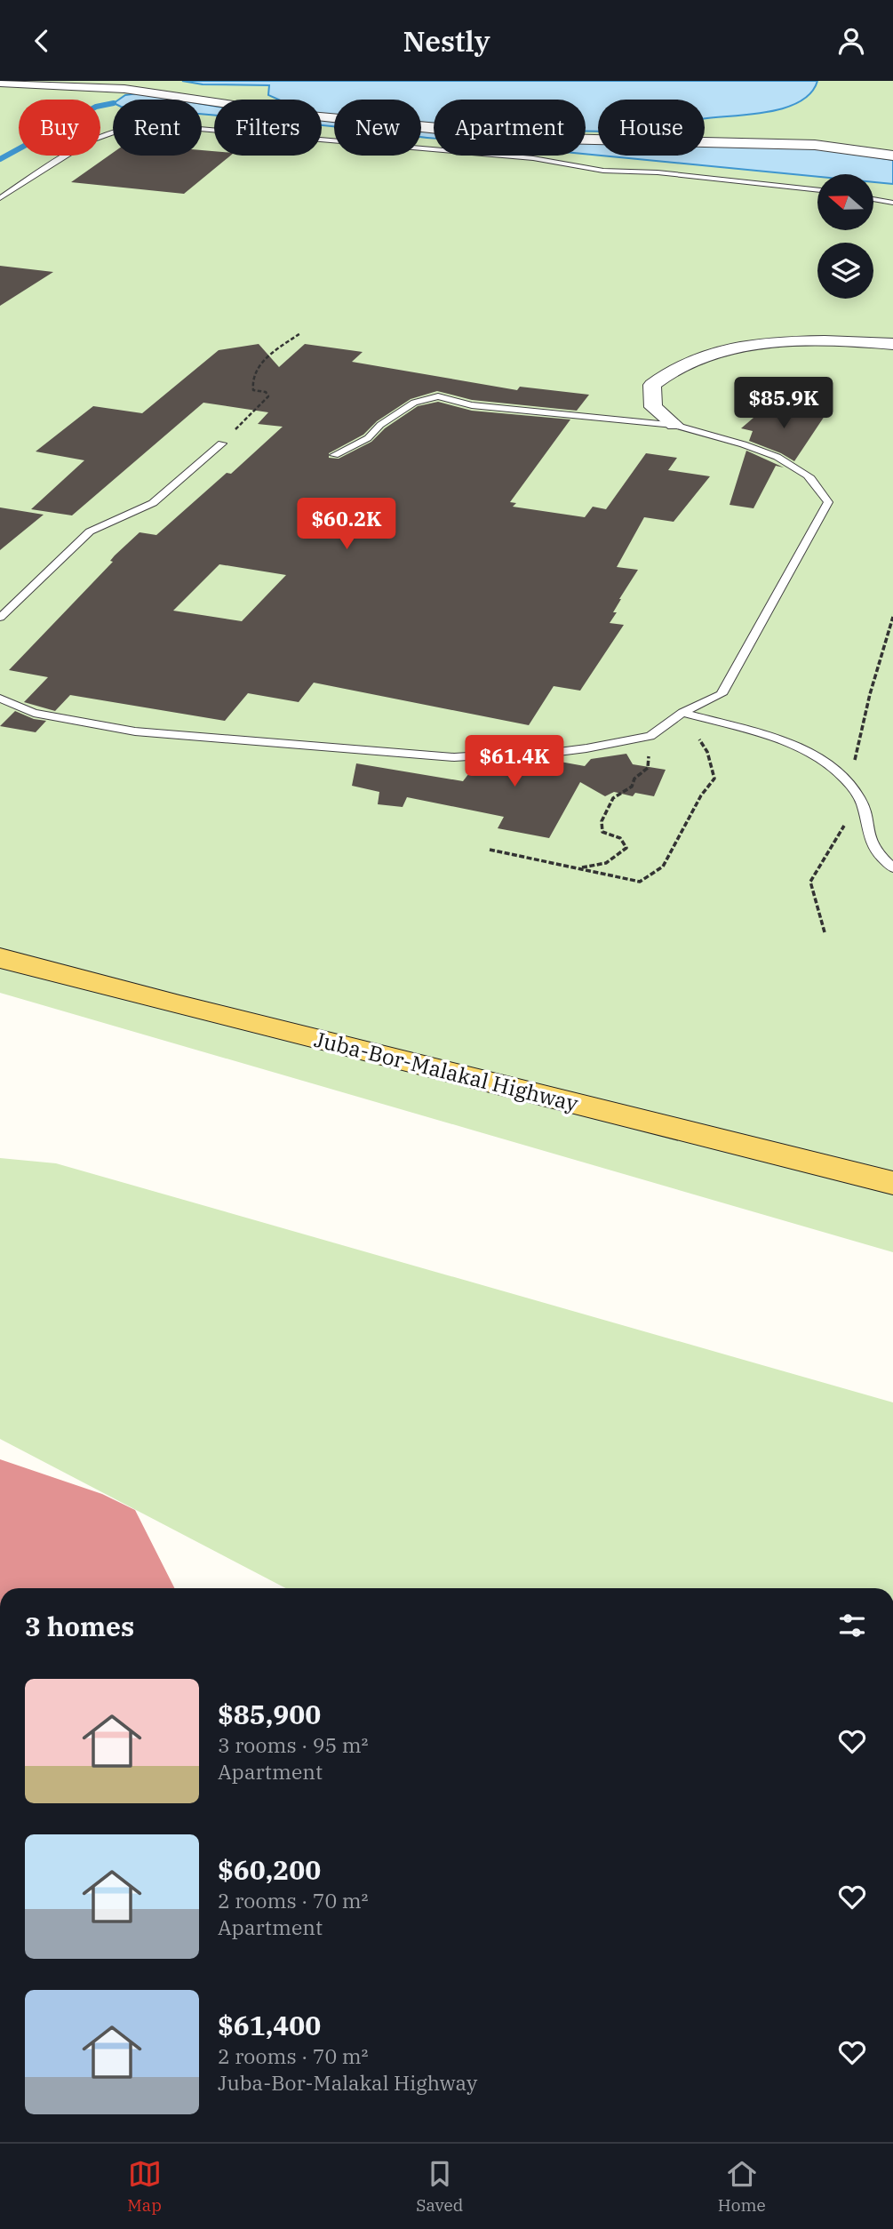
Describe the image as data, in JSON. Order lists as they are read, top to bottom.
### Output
{
  "streets": {
    "main road": ["Juba-Bor-Malakal Highway"]
  },
  "north": "left",
  "page": {
    "header": "Nestly",
    "chip": [
      "Buy",
      "Rent",
      "Filters",
      "New",
      "Apartment",
      "House"
    ],
    "price": ["$85.9K", "$60.2K", "$61.4K"],
    "heading": "3 homes",
    "list": [
      {
        "name": "$85,900",
        "note": "3 rooms · 95 m² · Apartment"
      },
      {
        "name": "$60,200",
        "note": "2 rooms · 70 m² · Apartment"
      },
      {
        "name": "$61,400",
        "note": "2 rooms · 70 m² · Juba-Bor-Malakal Highway"
      }
    ],
    "tabs": ["Map", "Saved", "Home"]
  }
}
